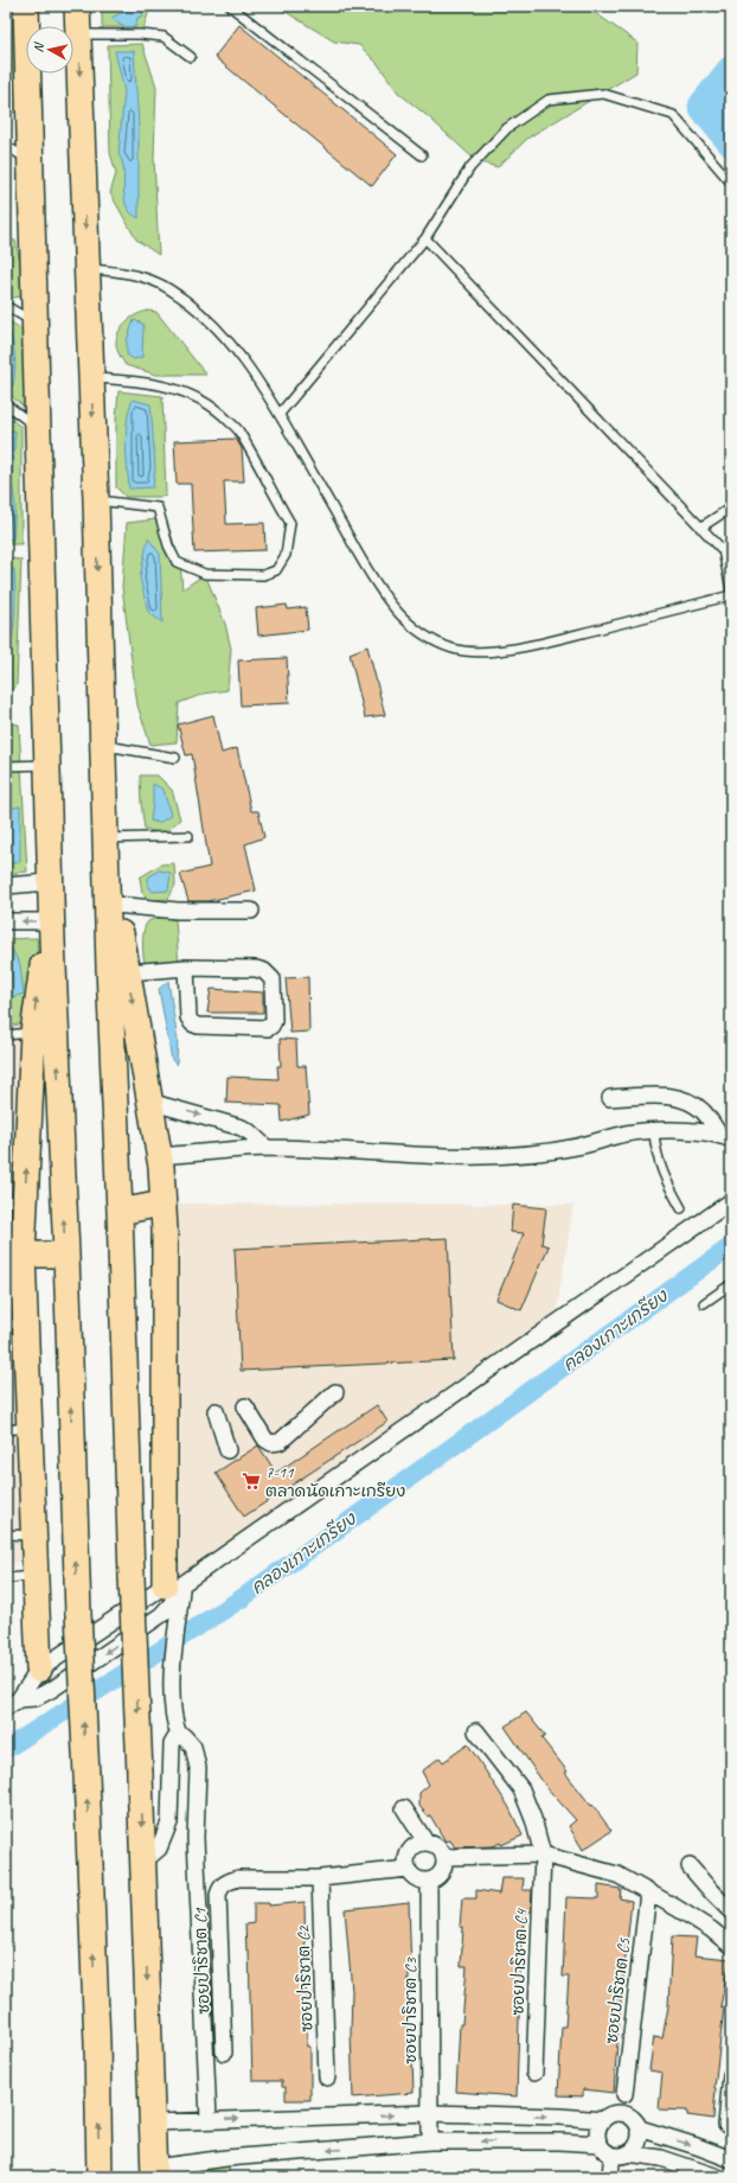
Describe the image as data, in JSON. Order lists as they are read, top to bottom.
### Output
{
  "streets": {
    "street": [
      "ซอยปาริชาต C1",
      "ซอยปาริชาต C4",
      "ซอยปาริชาต C2",
      "ซอยปาริชาต C5",
      "ซอยปาริชาต C3"
    ]
  },
  "crossings": [
    ["ซอยปาริชาต C1", "ซอยปาริชาต C2"]
  ],
  "water": ["คลองเกาะเกรียง"],
  "places": {
    "supermarket": ["7-11 ตลาดนัดเกาะเกรียง"]
  },
  "north": "left"
}
